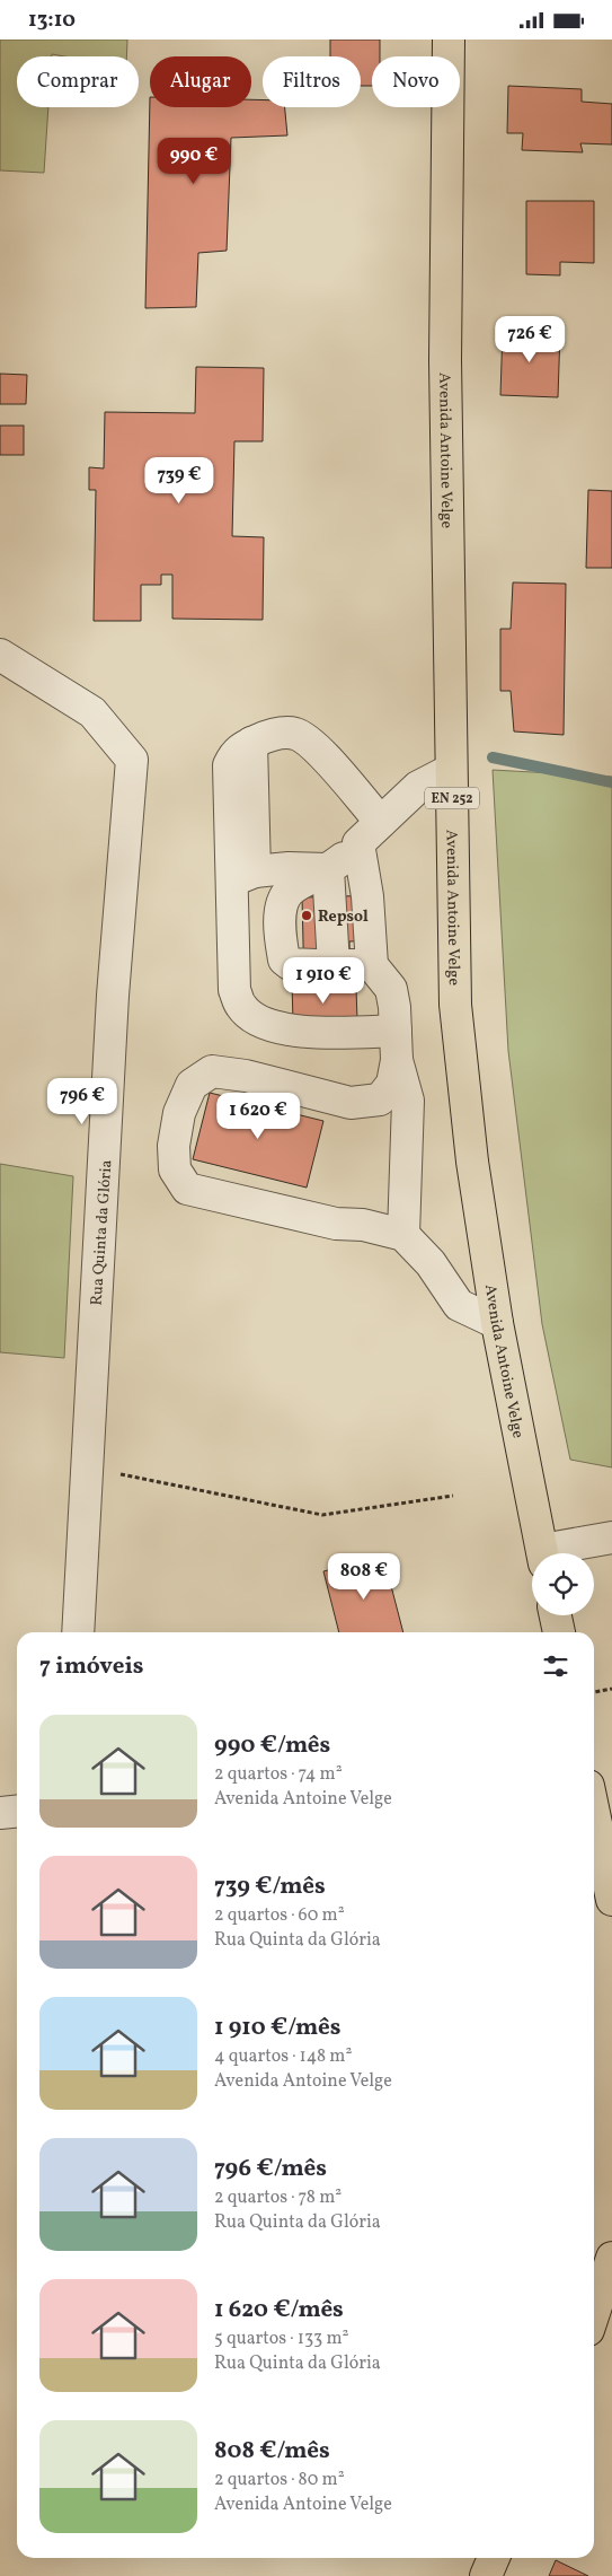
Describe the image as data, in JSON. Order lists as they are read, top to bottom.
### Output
{
  "streets": {
    "main road": ["Avenida Antoine Velge", "EN 252"],
    "street": ["Rua Quinta da Glória"]
  },
  "places": ["Repsol"],
  "page": {
    "status": "13:10",
    "chip": [
      "Comprar",
      "Alugar",
      "Filtros",
      "Novo"
    ],
    "price": [
      "990 €",
      "726 €",
      "739 €",
      "1 910 €",
      "796 €",
      "1 620 €",
      "808 €"
    ],
    "heading": "7 imóveis",
    "list": [
      {
        "name": "990 €/mês",
        "note": "2 quartos · 74 m² · Avenida Antoine Velge"
      },
      {
        "name": "739 €/mês",
        "note": "2 quartos · 60 m² · Rua Quinta da Glória"
      },
      {
        "name": "1 910 €/mês",
        "note": "4 quartos · 148 m² · Avenida Antoine Velge"
      },
      {
        "name": "796 €/mês",
        "note": "2 quartos · 78 m² · Rua Quinta da Glória"
      },
      {
        "name": "1 620 €/mês",
        "note": "5 quartos · 133 m² · Rua Quinta da Glória"
      },
      {
        "name": "808 €/mês",
        "note": "2 quartos · 80 m² · Avenida Antoine Velge"
      }
    ]
  }
}
